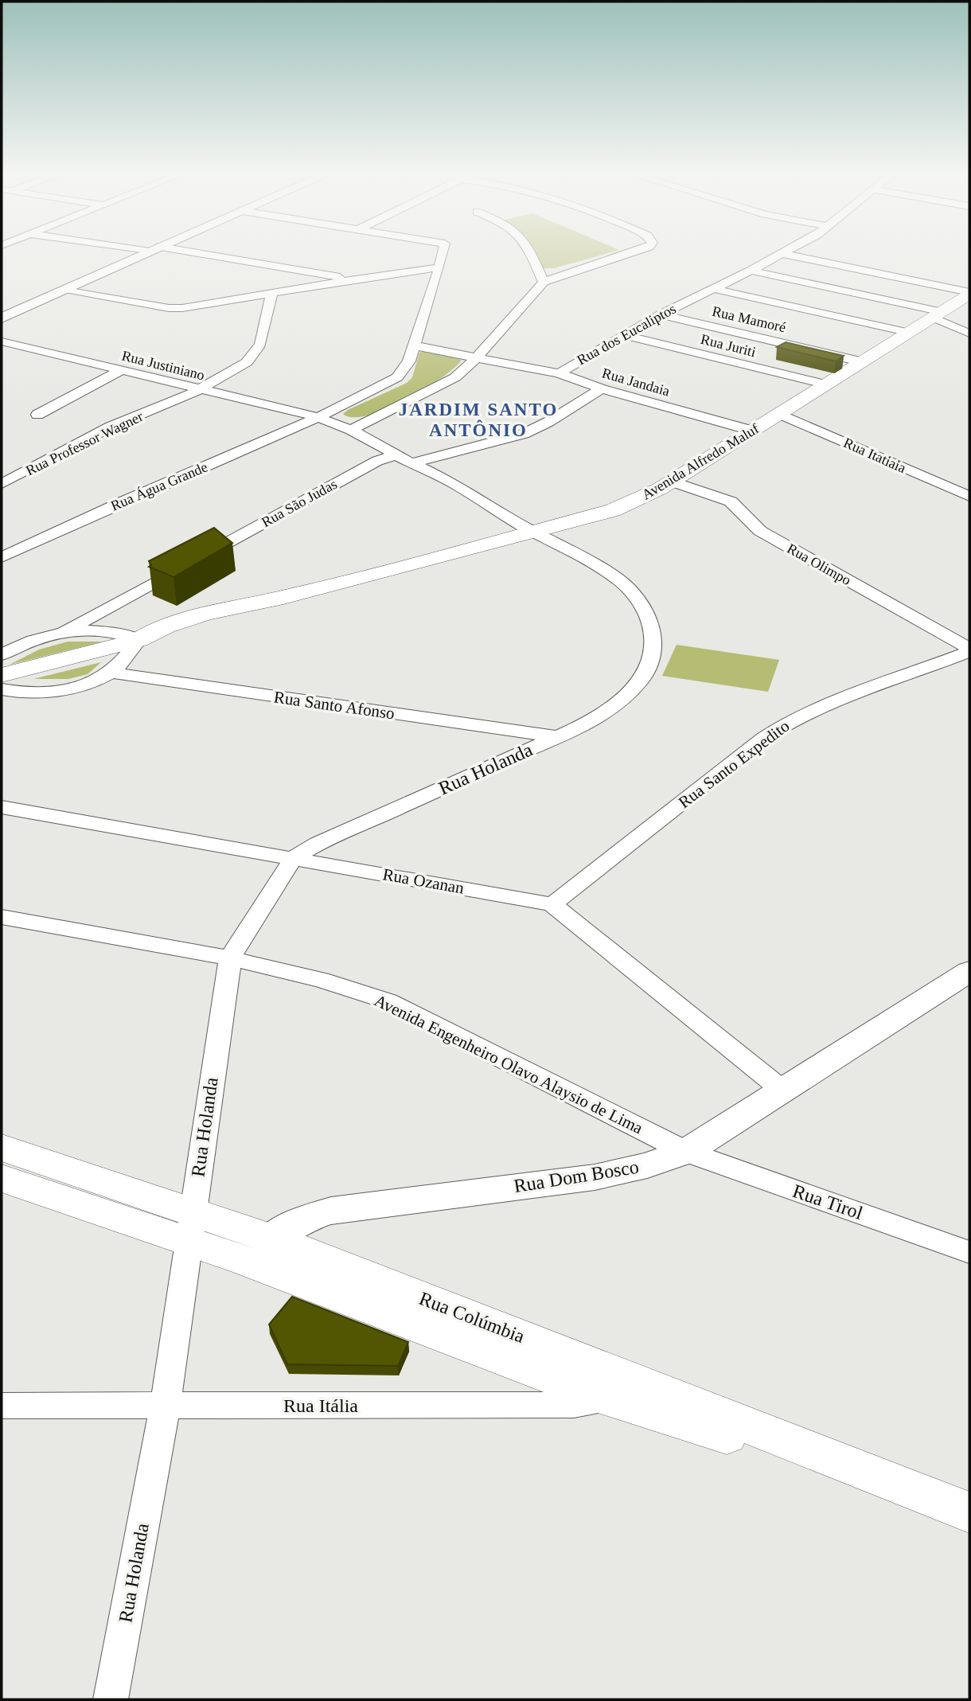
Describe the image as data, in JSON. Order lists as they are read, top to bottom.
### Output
{
  "streets": {
    "main road": ["Avenida Alfredo Maluf", "Rua Colúmbia"],
    "street": [
      "Rua Mamoré",
      "Rua dos Eucaliptos",
      "Rua Juriti",
      "Rua Justiniano",
      "Rua Jandaia",
      "Rua Professor Wagner",
      "Rua Itatiaia",
      "Rua Água Grande",
      "Rua São Judas",
      "Rua Olimpo",
      "Rua Santo Afonso",
      "Rua Santo Expedito",
      "Rua Holanda",
      "Rua Ozanan",
      "Avenida Engenheiro Olavo Alaysio de Lima",
      "Rua Dom Bosco",
      "Rua Tirol",
      "Rua Itália"
    ]
  },
  "crossings": [
    ["Rua Mamoré", "Rua dos Eucaliptos"],
    ["Rua Mamoré", "Avenida Alfredo Maluf"],
    ["Rua dos Eucaliptos", "Rua Juriti"],
    ["Rua dos Eucaliptos", "Rua Jandaia"],
    ["Rua Juriti", "Avenida Alfredo Maluf"],
    ["Rua Justiniano", "Rua Professor Wagner"],
    ["Rua Justiniano", "Rua Água Grande"],
    ["Rua Jandaia", "Avenida Alfredo Maluf"],
    ["Rua Itatiaia", "Avenida Alfredo Maluf"],
    ["Avenida Alfredo Maluf", "Rua Olimpo"],
    ["Avenida Alfredo Maluf", "Rua Holanda"],
    ["Rua Olimpo", "Rua Santo Expedito"],
    ["Rua Santo Afonso", "Rua Holanda"],
    ["Rua Santo Expedito", "Rua Ozanan"],
    ["Rua Holanda", "Rua Ozanan"],
    ["Rua Holanda", "Avenida Engenheiro Olavo Alaysio de Lima"],
    ["Rua Holanda", "Rua Colúmbia"],
    ["Rua Holanda", "Rua Itália"],
    ["Rua Ozanan", "Rua Dom Bosco"],
    ["Avenida Engenheiro Olavo Alaysio de Lima", "Rua Dom Bosco"],
    ["Avenida Engenheiro Olavo Alaysio de Lima", "Rua Tirol"],
    ["Rua Dom Bosco", "Rua Tirol"],
    ["Rua Dom Bosco", "Rua Colúmbia"],
    ["Rua Colúmbia", "Rua Itália"]
  ],
  "districts": ["JARDIM SANTO ANTÔNIO"]
}
